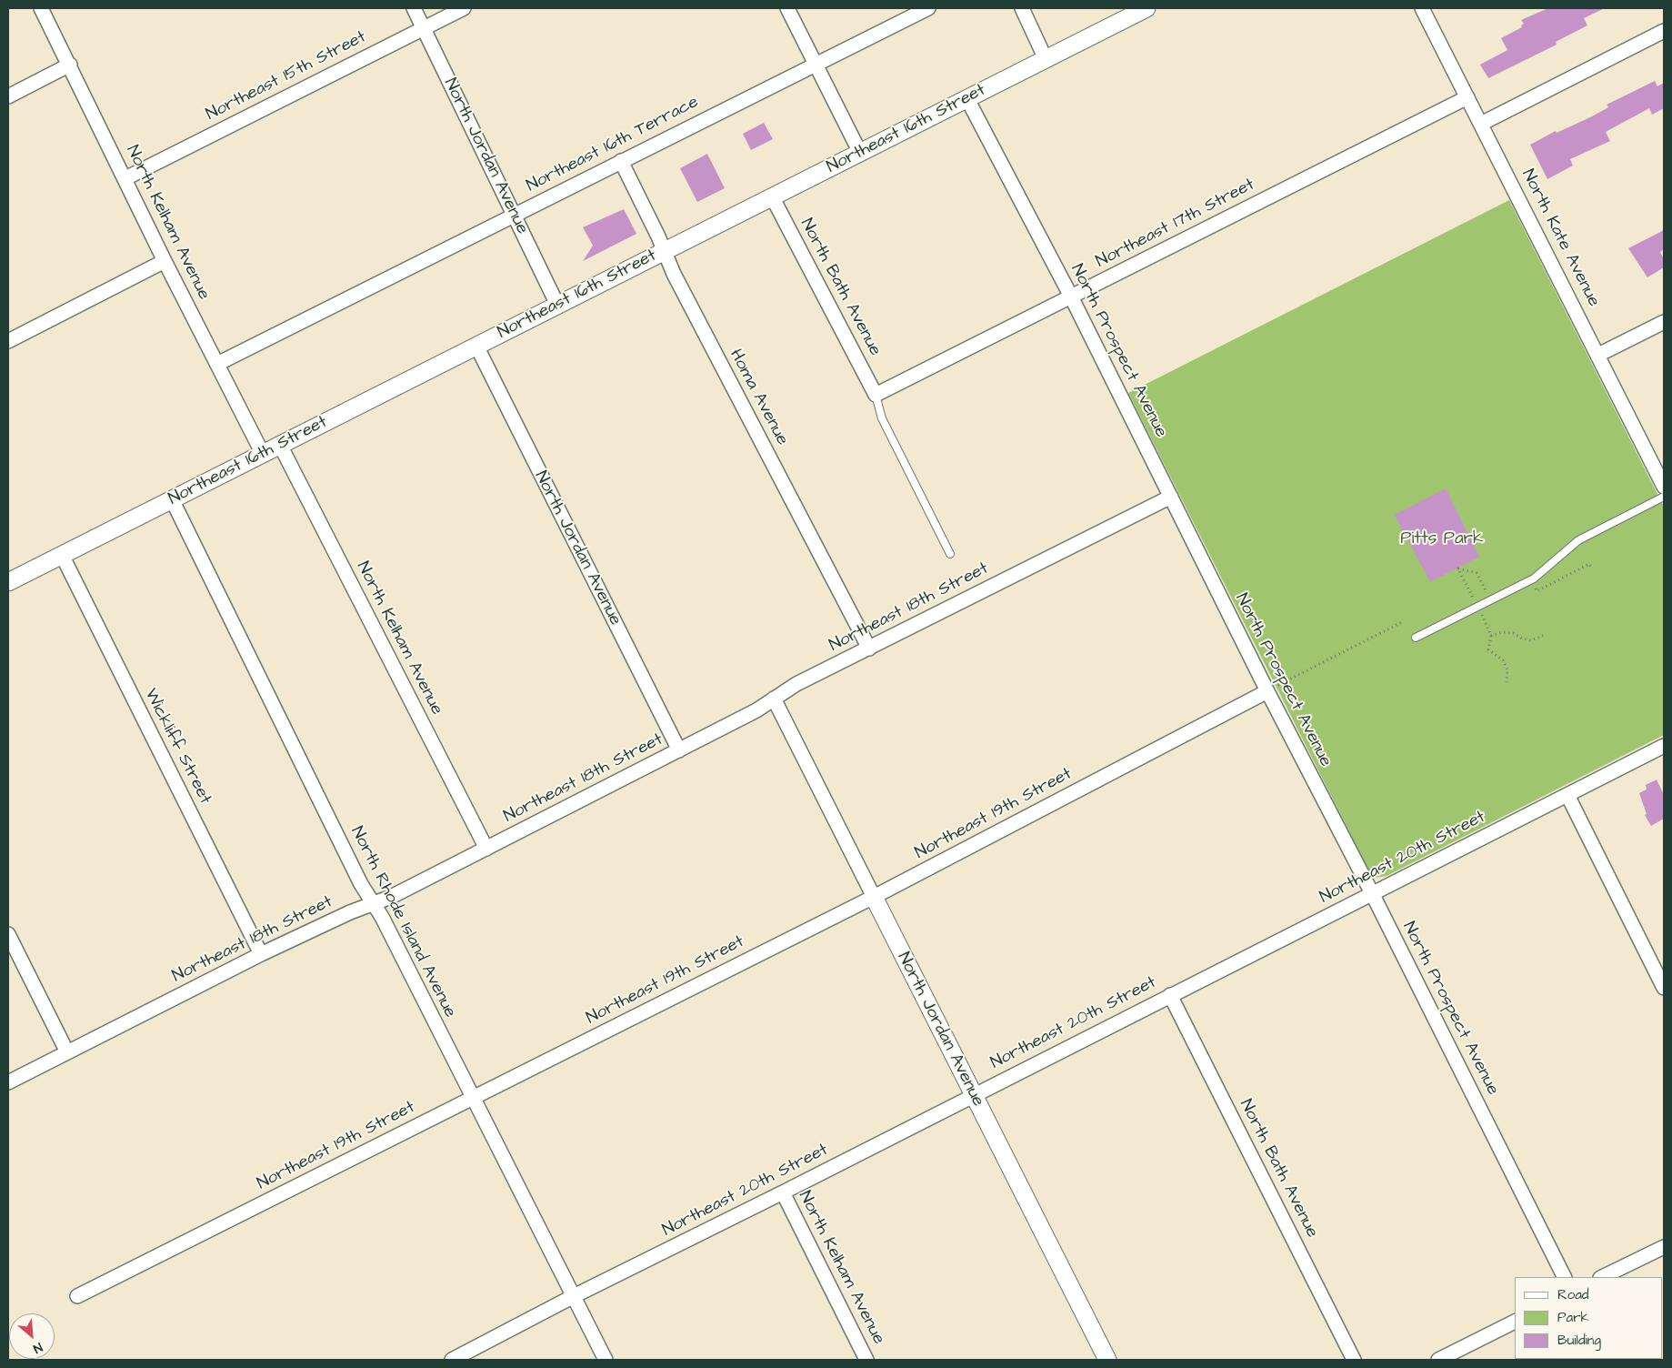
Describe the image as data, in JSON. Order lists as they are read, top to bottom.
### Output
{
  "streets": {
    "street": [
      "Northeast 15th Street",
      "Northeast 16th Street",
      "Northeast 16th Terrace",
      "North Jordan Avenue",
      "North Kelham Avenue",
      "Northeast 17th Street",
      "North Kate Avenue",
      "North Bath Avenue",
      "North Prospect Avenue",
      "Homa Avenue",
      "Northeast 18th Street",
      "Wickliff Street",
      "Northeast 19th Street",
      "Northeast 20th Street",
      "North Rhode Island Avenue"
    ]
  },
  "crossings": [
    ["Northeast 15th Street", "North Jordan Avenue"],
    ["Northeast 15th Street", "North Kelham Avenue"],
    ["Northeast 16th Street", "North Jordan Avenue"],
    ["Northeast 16th Street", "North Kelham Avenue"],
    ["Northeast 16th Street", "North Bath Avenue"],
    ["Northeast 16th Street", "North Prospect Avenue"],
    ["Northeast 16th Street", "Homa Avenue"],
    ["Northeast 16th Street", "Wickliff Street"],
    ["Northeast 16th Street", "North Rhode Island Avenue"],
    ["Northeast 16th Terrace", "North Jordan Avenue"],
    ["Northeast 16th Terrace", "North Kelham Avenue"],
    ["Northeast 16th Terrace", "Homa Avenue"],
    ["North Jordan Avenue", "Northeast 18th Street"],
    ["North Jordan Avenue", "Northeast 19th Street"],
    ["North Jordan Avenue", "Northeast 20th Street"],
    ["North Kelham Avenue", "Northeast 18th Street"],
    ["North Kelham Avenue", "Northeast 20th Street"],
    ["Northeast 17th Street", "North Kate Avenue"],
    ["Northeast 17th Street", "North Bath Avenue"],
    ["Northeast 17th Street", "North Prospect Avenue"],
    ["North Bath Avenue", "Northeast 20th Street"],
    ["North Prospect Avenue", "Northeast 18th Street"],
    ["North Prospect Avenue", "Northeast 19th Street"],
    ["North Prospect Avenue", "Northeast 20th Street"],
    ["Homa Avenue", "Northeast 18th Street"],
    ["Northeast 18th Street", "Wickliff Street"],
    ["Northeast 18th Street", "North Rhode Island Avenue"],
    ["Northeast 19th Street", "North Rhode Island Avenue"],
    ["Northeast 20th Street", "North Rhode Island Avenue"]
  ],
  "parks": ["Pitts Park"],
  "legend": ["Road", "Park", "Building"],
  "north": "bottom right"
}
